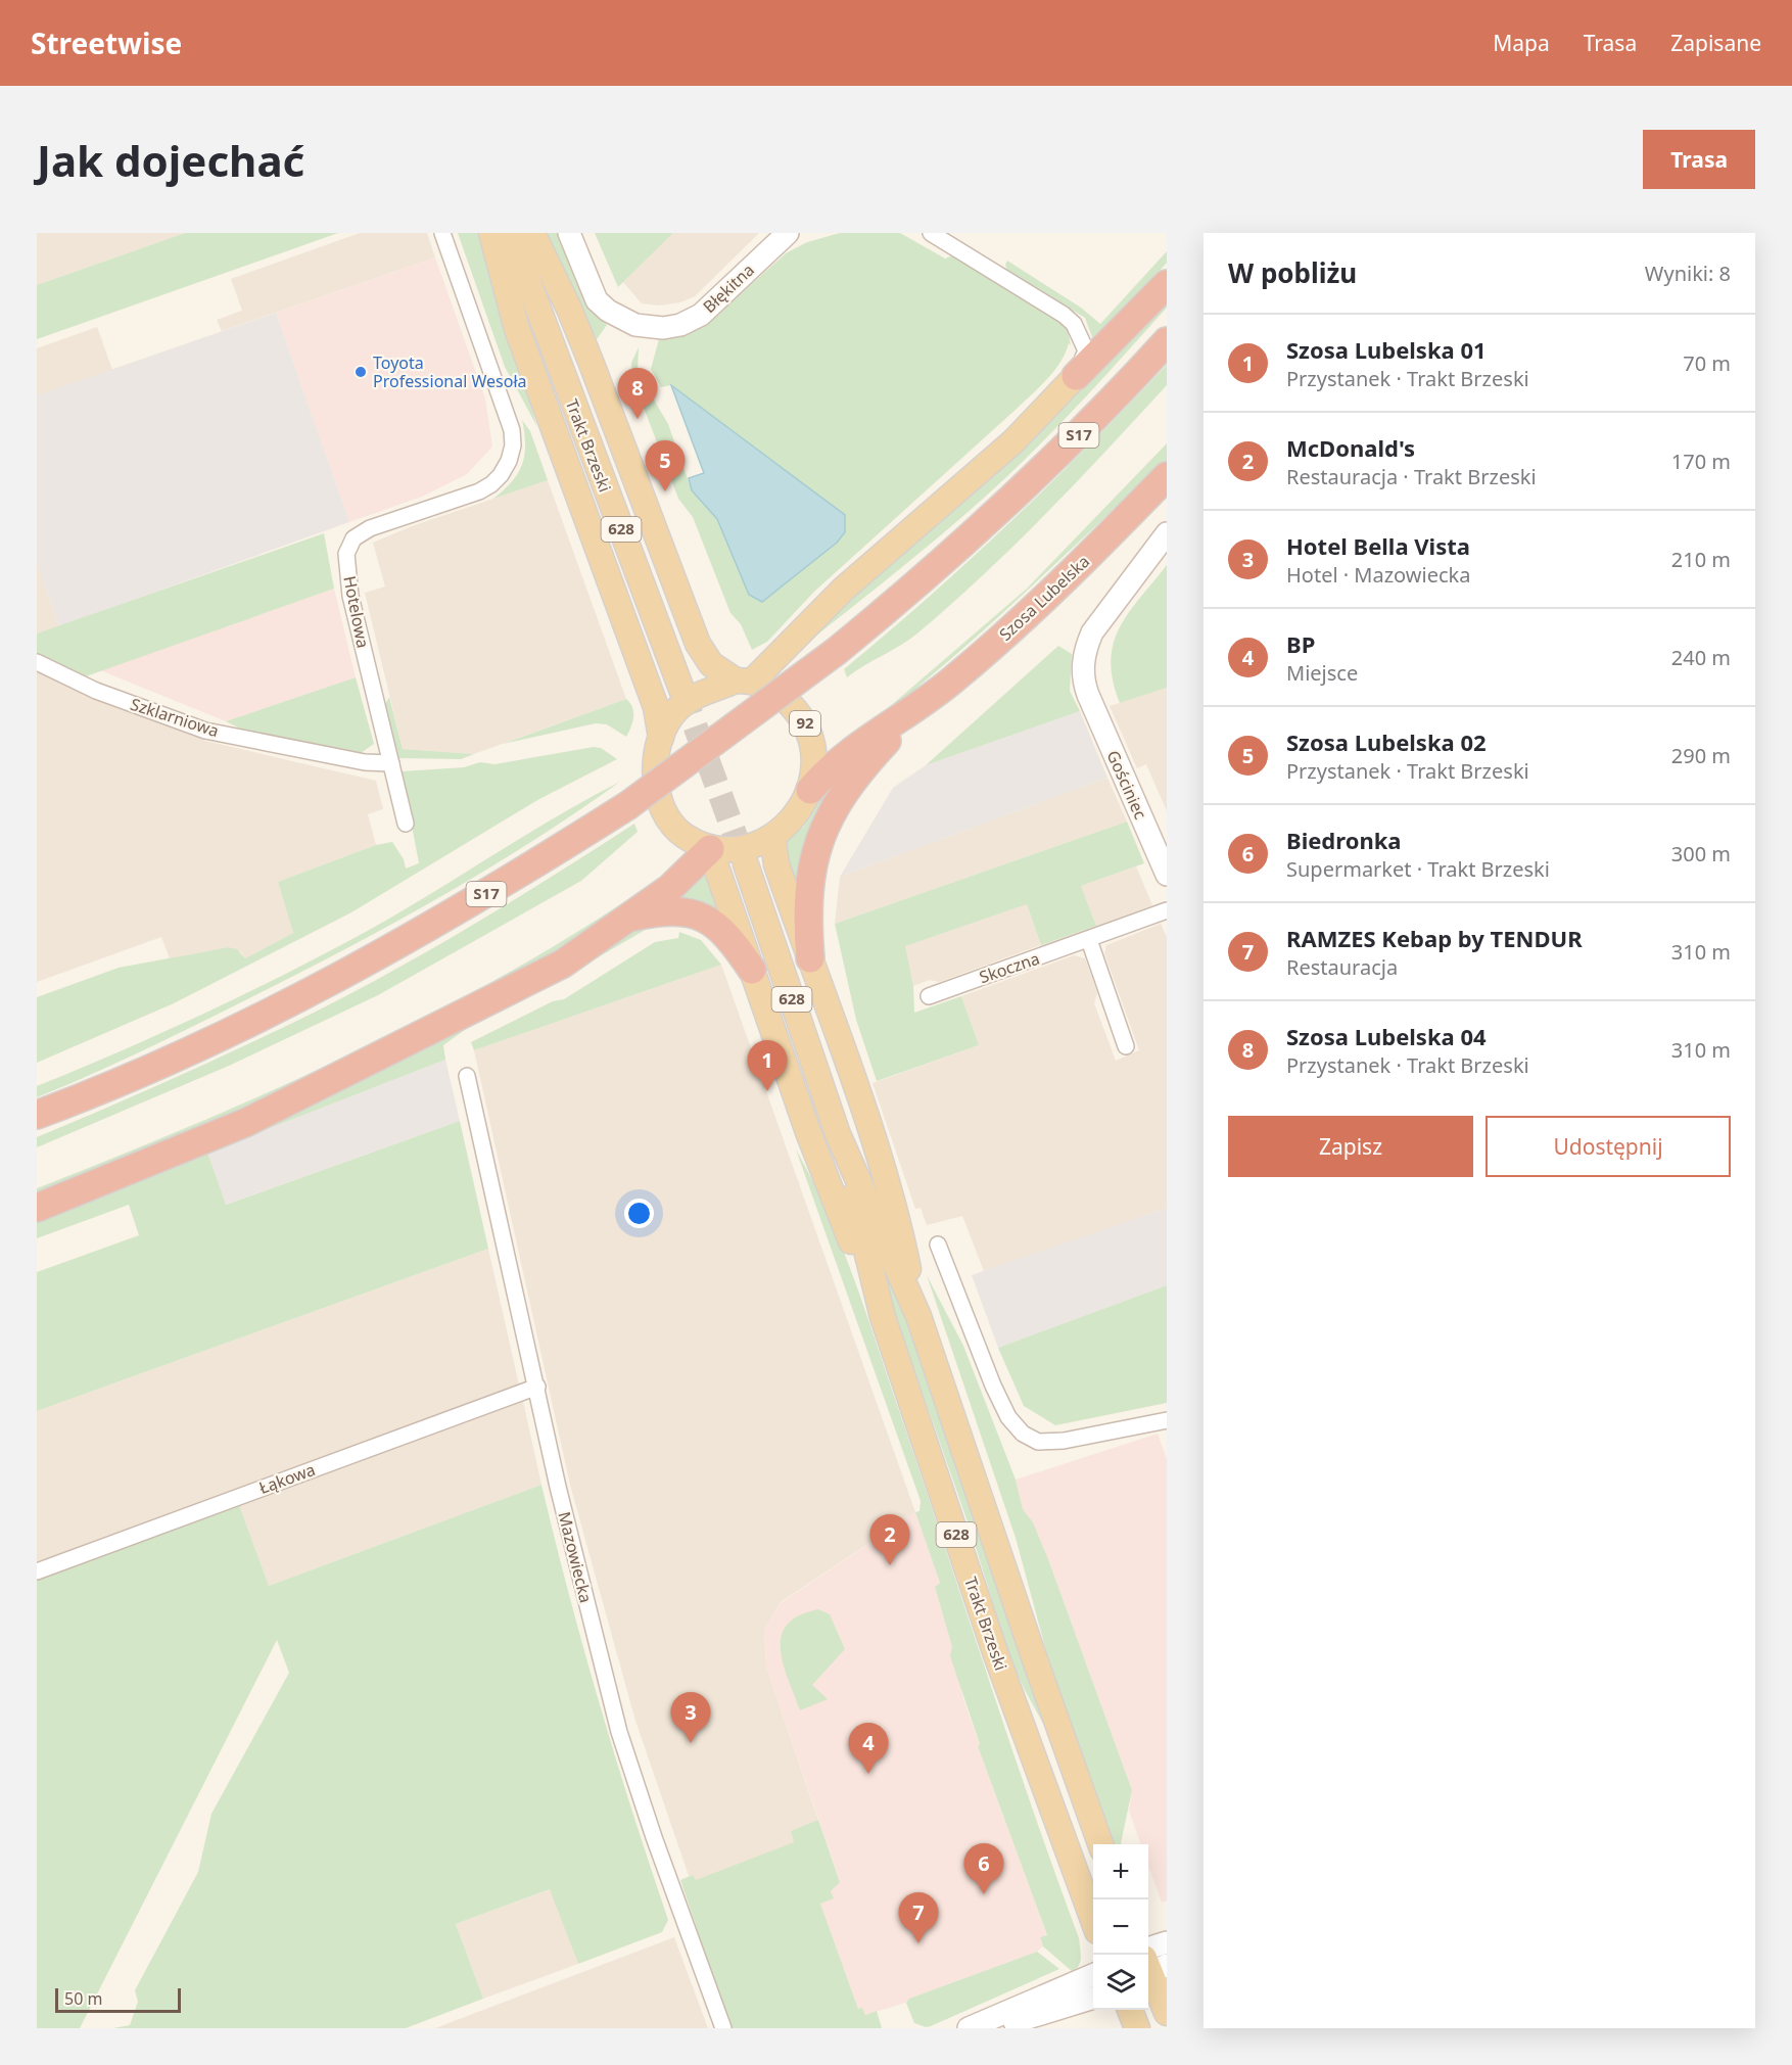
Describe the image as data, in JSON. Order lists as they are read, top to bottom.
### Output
{
  "streets": {
    "highway": ["S17", "Szosa Lubelska"],
    "main road": ["Trakt Brzeski", "628", "92"],
    "street": [
      "Błękitna",
      "Hotelowa",
      "Szklarniowa",
      "Gościniec",
      "Skoczna",
      "Łąkowa",
      "Mazowiecka"
    ]
  },
  "crossings": [
    ["Hotelowa", "Szklarniowa"],
    ["Łąkowa", "Mazowiecka"]
  ],
  "places": ["Toyota Professional Wesoła"],
  "scale_bar": "50 m",
  "page": {
    "header": "Streetwise",
    "nav": ["Mapa", "Trasa", "Zapisane"],
    "buttons": [
      "Trasa",
      ["Zapisz", "Udostępnij"]
    ],
    "title": "Jak dojechać",
    "heading": ["W pobliżu", "Wyniki: 8"],
    "list": [
      {
        "mark": "1",
        "name": "Szosa Lubelska 01",
        "note": "Przystanek · Trakt Brzeski",
        "value": "70 m"
      },
      {
        "mark": "2",
        "name": "McDonald's",
        "note": "Restauracja · Trakt Brzeski",
        "value": "170 m"
      },
      {
        "mark": "3",
        "name": "Hotel Bella Vista",
        "note": "Hotel · Mazowiecka",
        "value": "210 m"
      },
      {
        "mark": "4",
        "name": "BP",
        "note": "Miejsce",
        "value": "240 m"
      },
      {
        "mark": "5",
        "name": "Szosa Lubelska 02",
        "note": "Przystanek · Trakt Brzeski",
        "value": "290 m"
      },
      {
        "mark": "6",
        "name": "Biedronka",
        "note": "Supermarket · Trakt Brzeski",
        "value": "300 m"
      },
      {
        "mark": "7",
        "name": "RAMZES Kebap by TENDUR",
        "note": "Restauracja",
        "value": "310 m"
      },
      {
        "mark": "8",
        "name": "Szosa Lubelska 04",
        "note": "Przystanek · Trakt Brzeski",
        "value": "310 m"
      }
    ],
    "pins": [
      "8",
      "5",
      "1",
      "2",
      "3",
      "4",
      "6",
      "7"
    ],
    "map_buttons": ["+", "−"],
    "scale": "50 m"
  }
}
